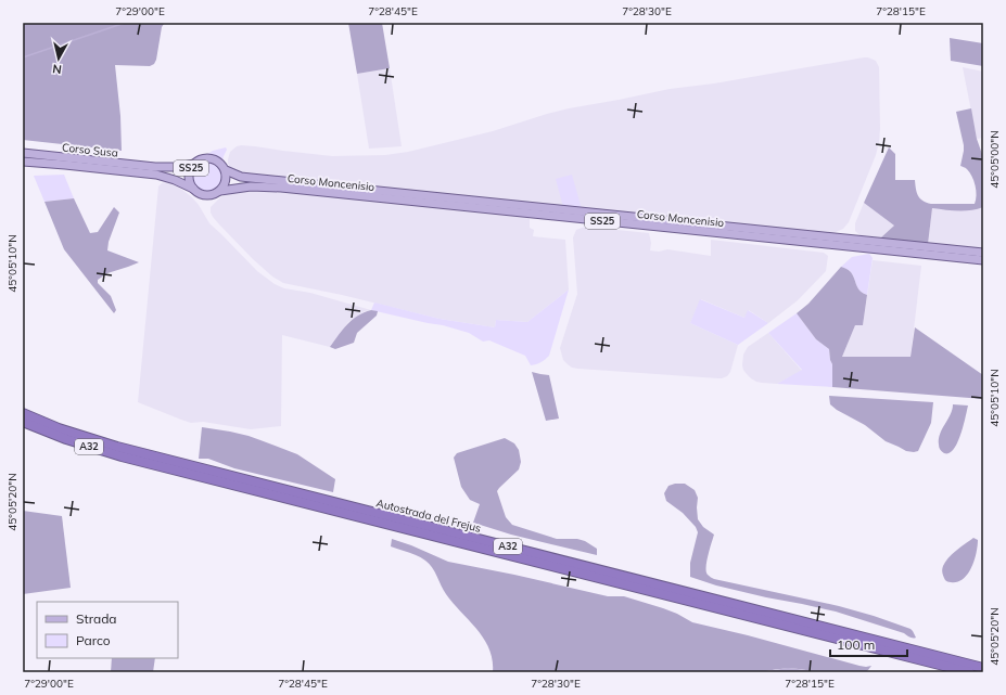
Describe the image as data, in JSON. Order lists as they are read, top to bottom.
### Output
{
  "streets": {
    "highway": ["A32", "Autostrada del Frejus"],
    "main road": ["Corso Susa", "SS25", "Corso Moncenisio"]
  },
  "crossings": [
    ["Corso Susa", "SS25"],
    ["SS25", "Corso Moncenisio"]
  ],
  "legend": ["Strada", "Parco"],
  "scale_bar": "100 m",
  "north": "bottom",
  "coordinates": [
    "7°29'00\"E",
    "7°28'45\"E",
    "7°28'30\"E",
    "7°28'15\"E",
    "45°05'00\"N",
    "45°05'10\"N",
    "45°05'20\"N"
  ]
}
